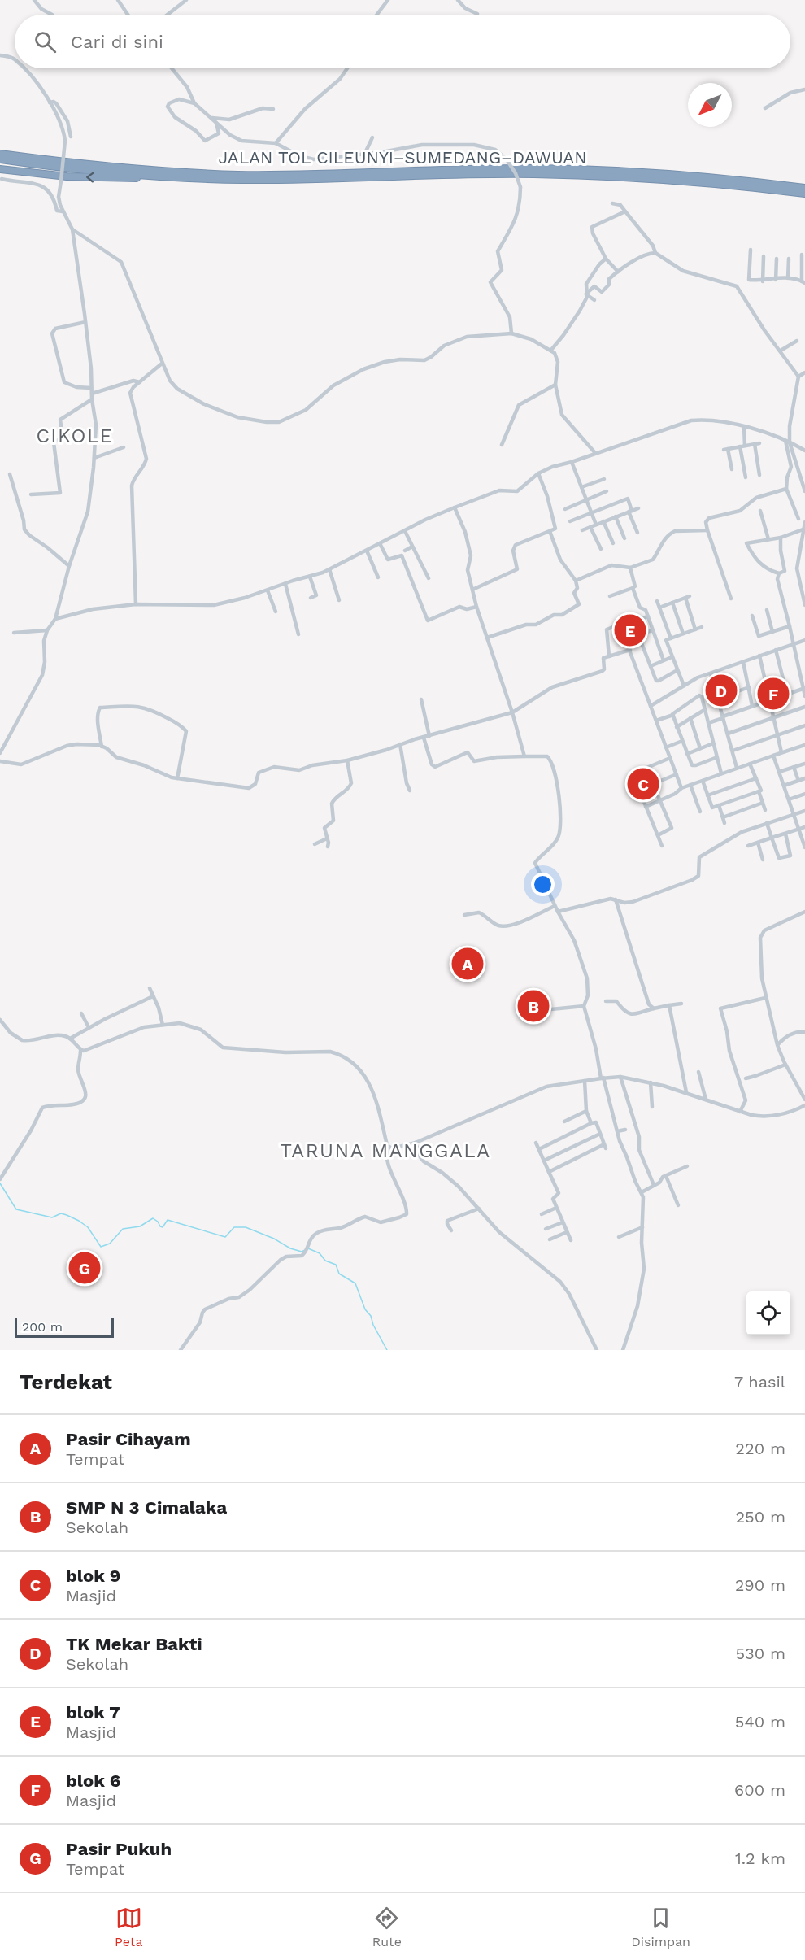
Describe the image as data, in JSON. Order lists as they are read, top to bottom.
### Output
{
  "streets": {
    "highway": ["JALAN TOL CILEUNYI–SUMEDANG–DAWUAN"]
  },
  "districts": ["CIKOLE", "TARUNA MANGGALA"],
  "scale_bar": "200 m",
  "north": "bottom left",
  "page": {
    "search": "Cari di sini",
    "pins": [
      "E",
      "D",
      "F",
      "C",
      "A",
      "B",
      "G"
    ],
    "scale": "200 m",
    "heading": ["Terdekat", "7 hasil"],
    "list": [
      {
        "mark": "A",
        "name": "Pasir Cihayam",
        "note": "Tempat",
        "value": "220 m"
      },
      {
        "mark": "B",
        "name": "SMP N 3 Cimalaka",
        "note": "Sekolah",
        "value": "250 m"
      },
      {
        "mark": "C",
        "name": "blok 9",
        "note": "Masjid",
        "value": "290 m"
      },
      {
        "mark": "D",
        "name": "TK Mekar Bakti",
        "note": "Sekolah",
        "value": "530 m"
      },
      {
        "mark": "E",
        "name": "blok 7",
        "note": "Masjid",
        "value": "540 m"
      },
      {
        "mark": "F",
        "name": "blok 6",
        "note": "Masjid",
        "value": "600 m"
      },
      {
        "mark": "G",
        "name": "Pasir Pukuh",
        "note": "Tempat",
        "value": "1.2 km"
      }
    ],
    "nav": ["Peta", "Rute", "Disimpan"]
  }
}
